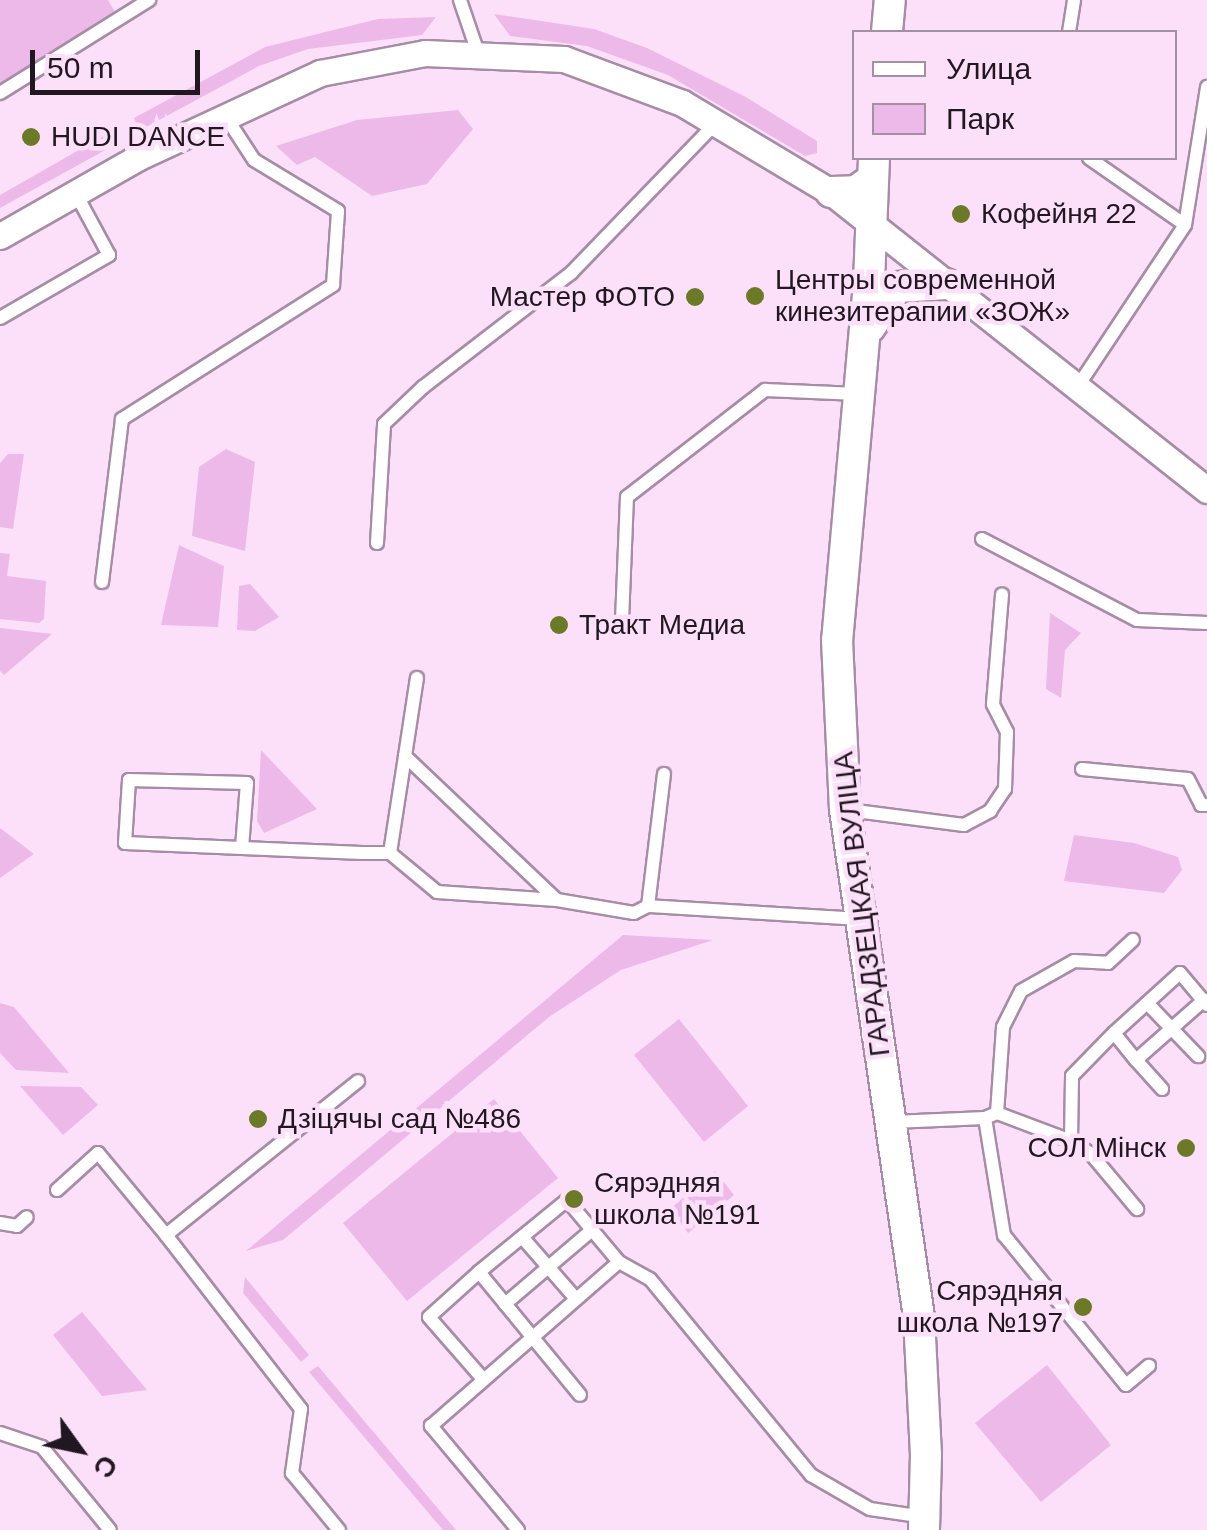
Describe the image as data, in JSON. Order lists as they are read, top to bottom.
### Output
{
  "streets": {
    "street": ["ГАРАДЗЕЦКАЯ ВУЛІЦА"]
  },
  "places": [
    "HUDI DANCE",
    "Кофейня 22",
    "Центры современной кинезитерапии «ЗОЖ»",
    "Мастер ФОТО",
    "Тракт Медиа",
    "Дзіцячы сад №486",
    "СОЛ Мінск",
    "Сярэдняя школа №191",
    "Сярэдняя школа №197"
  ],
  "legend": ["Улица", "Парк"],
  "scale_bar": "50 m",
  "north": "bottom right"
}
